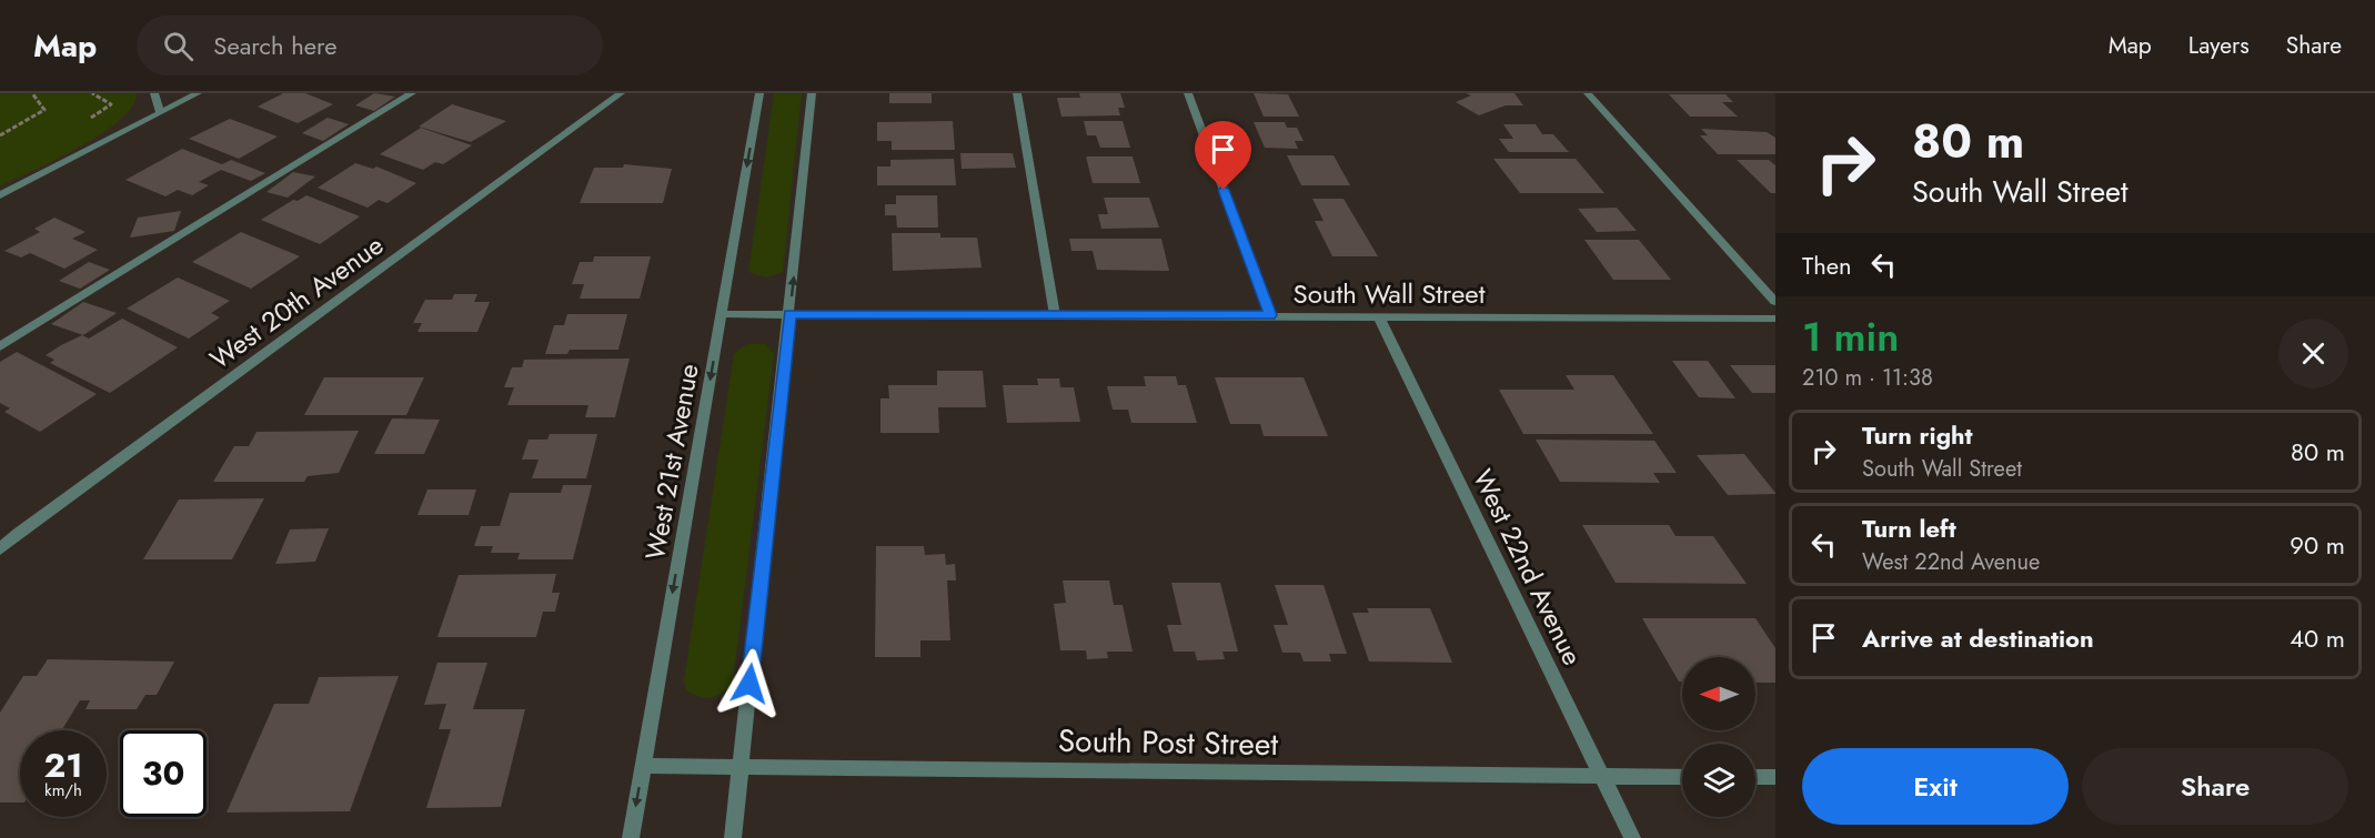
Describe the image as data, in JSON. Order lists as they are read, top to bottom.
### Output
{
  "streets": {
    "street": [
      "South Wall Street",
      "West 20th Avenue",
      "West 21st Avenue",
      "West 22nd Avenue",
      "South Post Street"
    ]
  },
  "crossings": [
    ["South Wall Street", "West 21st Avenue"],
    ["South Wall Street", "West 22nd Avenue"],
    ["West 21st Avenue", "South Post Street"],
    ["West 22nd Avenue", "South Post Street"]
  ],
  "north": "left",
  "page": {
    "header": "Map",
    "search": "Search here",
    "nav": ["Map", "Layers", "Share"],
    "turn": ["80 m", "South Wall Street"],
    "then": "Then",
    "heading": ["1 min", "210 m · 11:38"],
    "list": [
      {
        "name": "Turn right",
        "note": "South Wall Street",
        "value": "80 m"
      },
      {
        "name": "Turn left",
        "note": "West 22nd Avenue",
        "value": "90 m"
      },
      {
        "name": "Arrive at destination",
        "value": "40 m"
      }
    ],
    "speed": "21 km/h",
    "limit": "30",
    "buttons": ["Exit", "Share"]
  }
}
